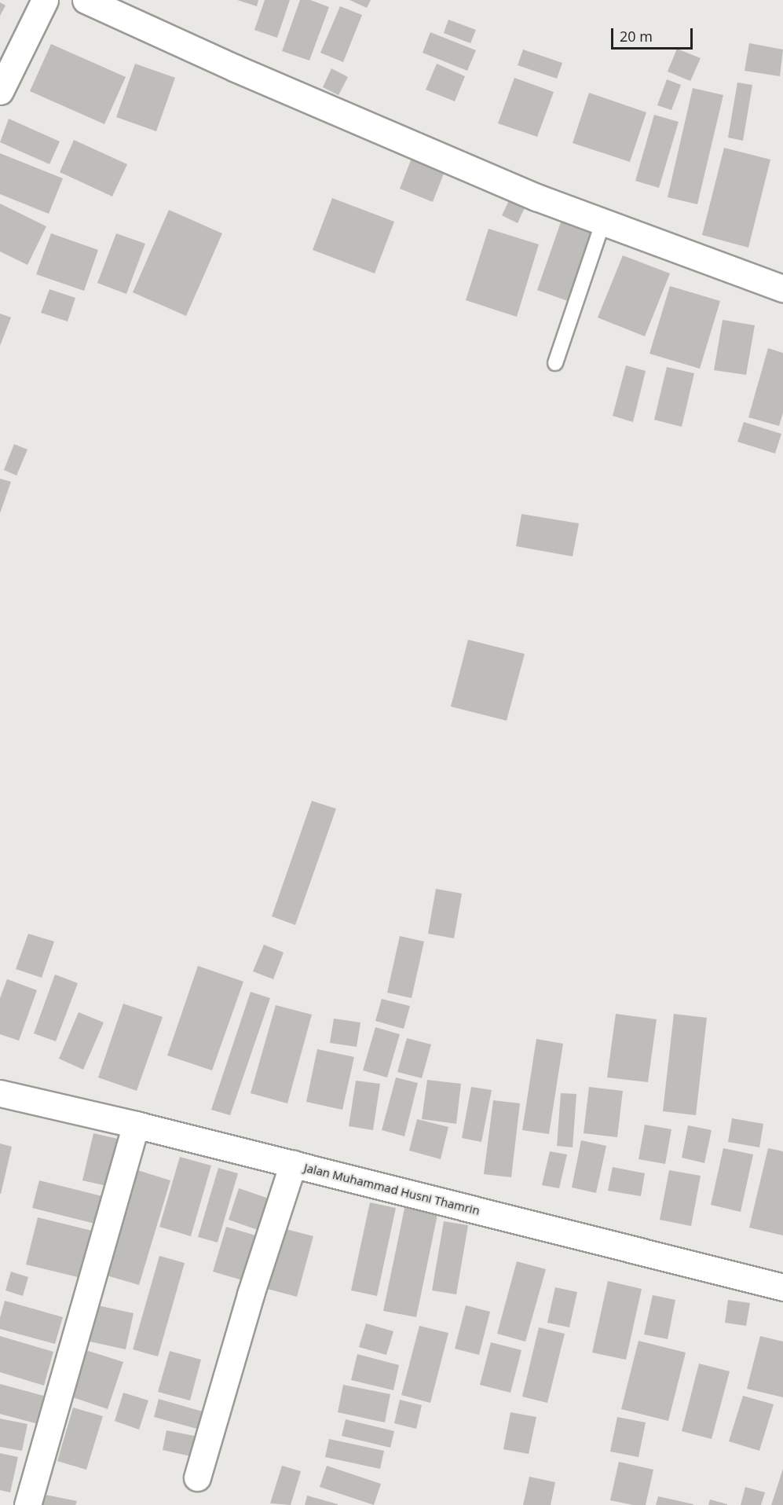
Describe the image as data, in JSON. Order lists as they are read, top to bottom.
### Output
{
  "streets": {
    "street": ["Jalan Muhammad Husni Thamrin"]
  },
  "scale_bar": "20 m"
}
